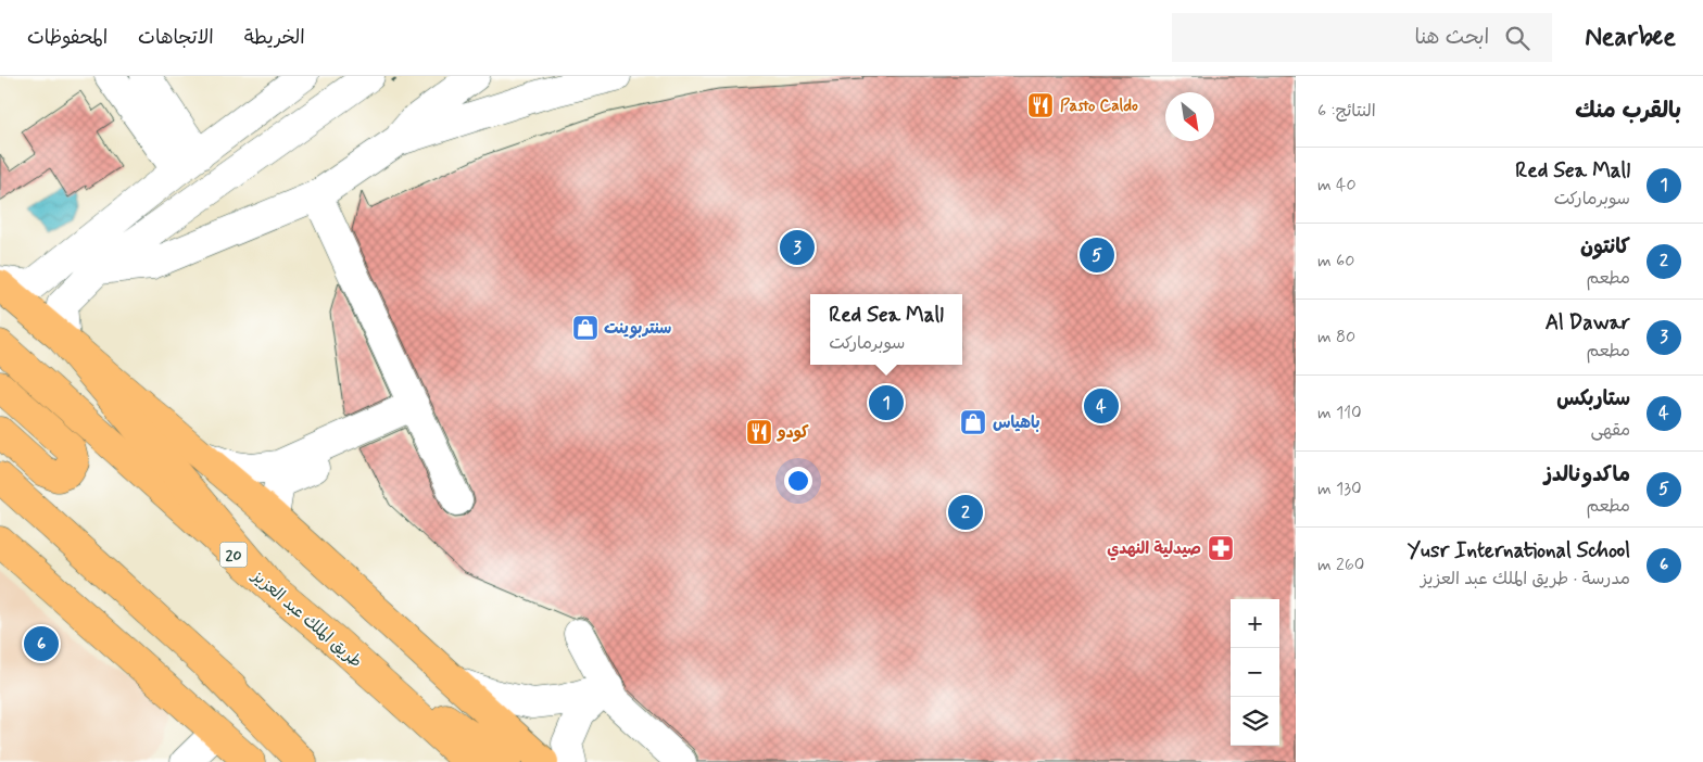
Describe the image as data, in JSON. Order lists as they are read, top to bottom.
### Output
{
  "streets": {
    "main road": ["20", "طريق الملك عبد العزيز"]
  },
  "places": {
    "restaurant": ["Pasto Caldo", "كودو"],
    "shop": ["سنتربوينت", "باهياس"],
    "pharmacy": ["صيدلية النهدي"]
  },
  "north": "bottom right",
  "page": {
    "header": "Nearbee",
    "search": "ابحث هنا",
    "nav": ["الخريطة", "الاتجاهات", "المحفوظات"],
    "heading": ["بالقرب منك", "النتائج: 6"],
    "list": [
      {
        "mark": "1",
        "name": "Red Sea Mall",
        "note": "سوبرماركت",
        "value": "40 m"
      },
      {
        "mark": "2",
        "name": "كانتون",
        "note": "مطعم",
        "value": "60 m"
      },
      {
        "mark": "3",
        "name": "Al Dawar",
        "note": "مطعم",
        "value": "80 m"
      },
      {
        "mark": "4",
        "name": "ستاربكس",
        "note": "مقهى",
        "value": "110 m"
      },
      {
        "mark": "5",
        "name": "ماكدونالدز",
        "note": "مطعم",
        "value": "130 m"
      },
      {
        "mark": "6",
        "name": "Yusr International School",
        "note": "مدرسة · طريق الملك عبد العزيز",
        "value": "260 m"
      }
    ],
    "pins": [
      "3",
      "5",
      "1",
      "4",
      "2",
      "6"
    ],
    "popup": ["Red Sea Mall", "سوبرماركت"],
    "map_buttons": ["+", "−"]
  }
}
